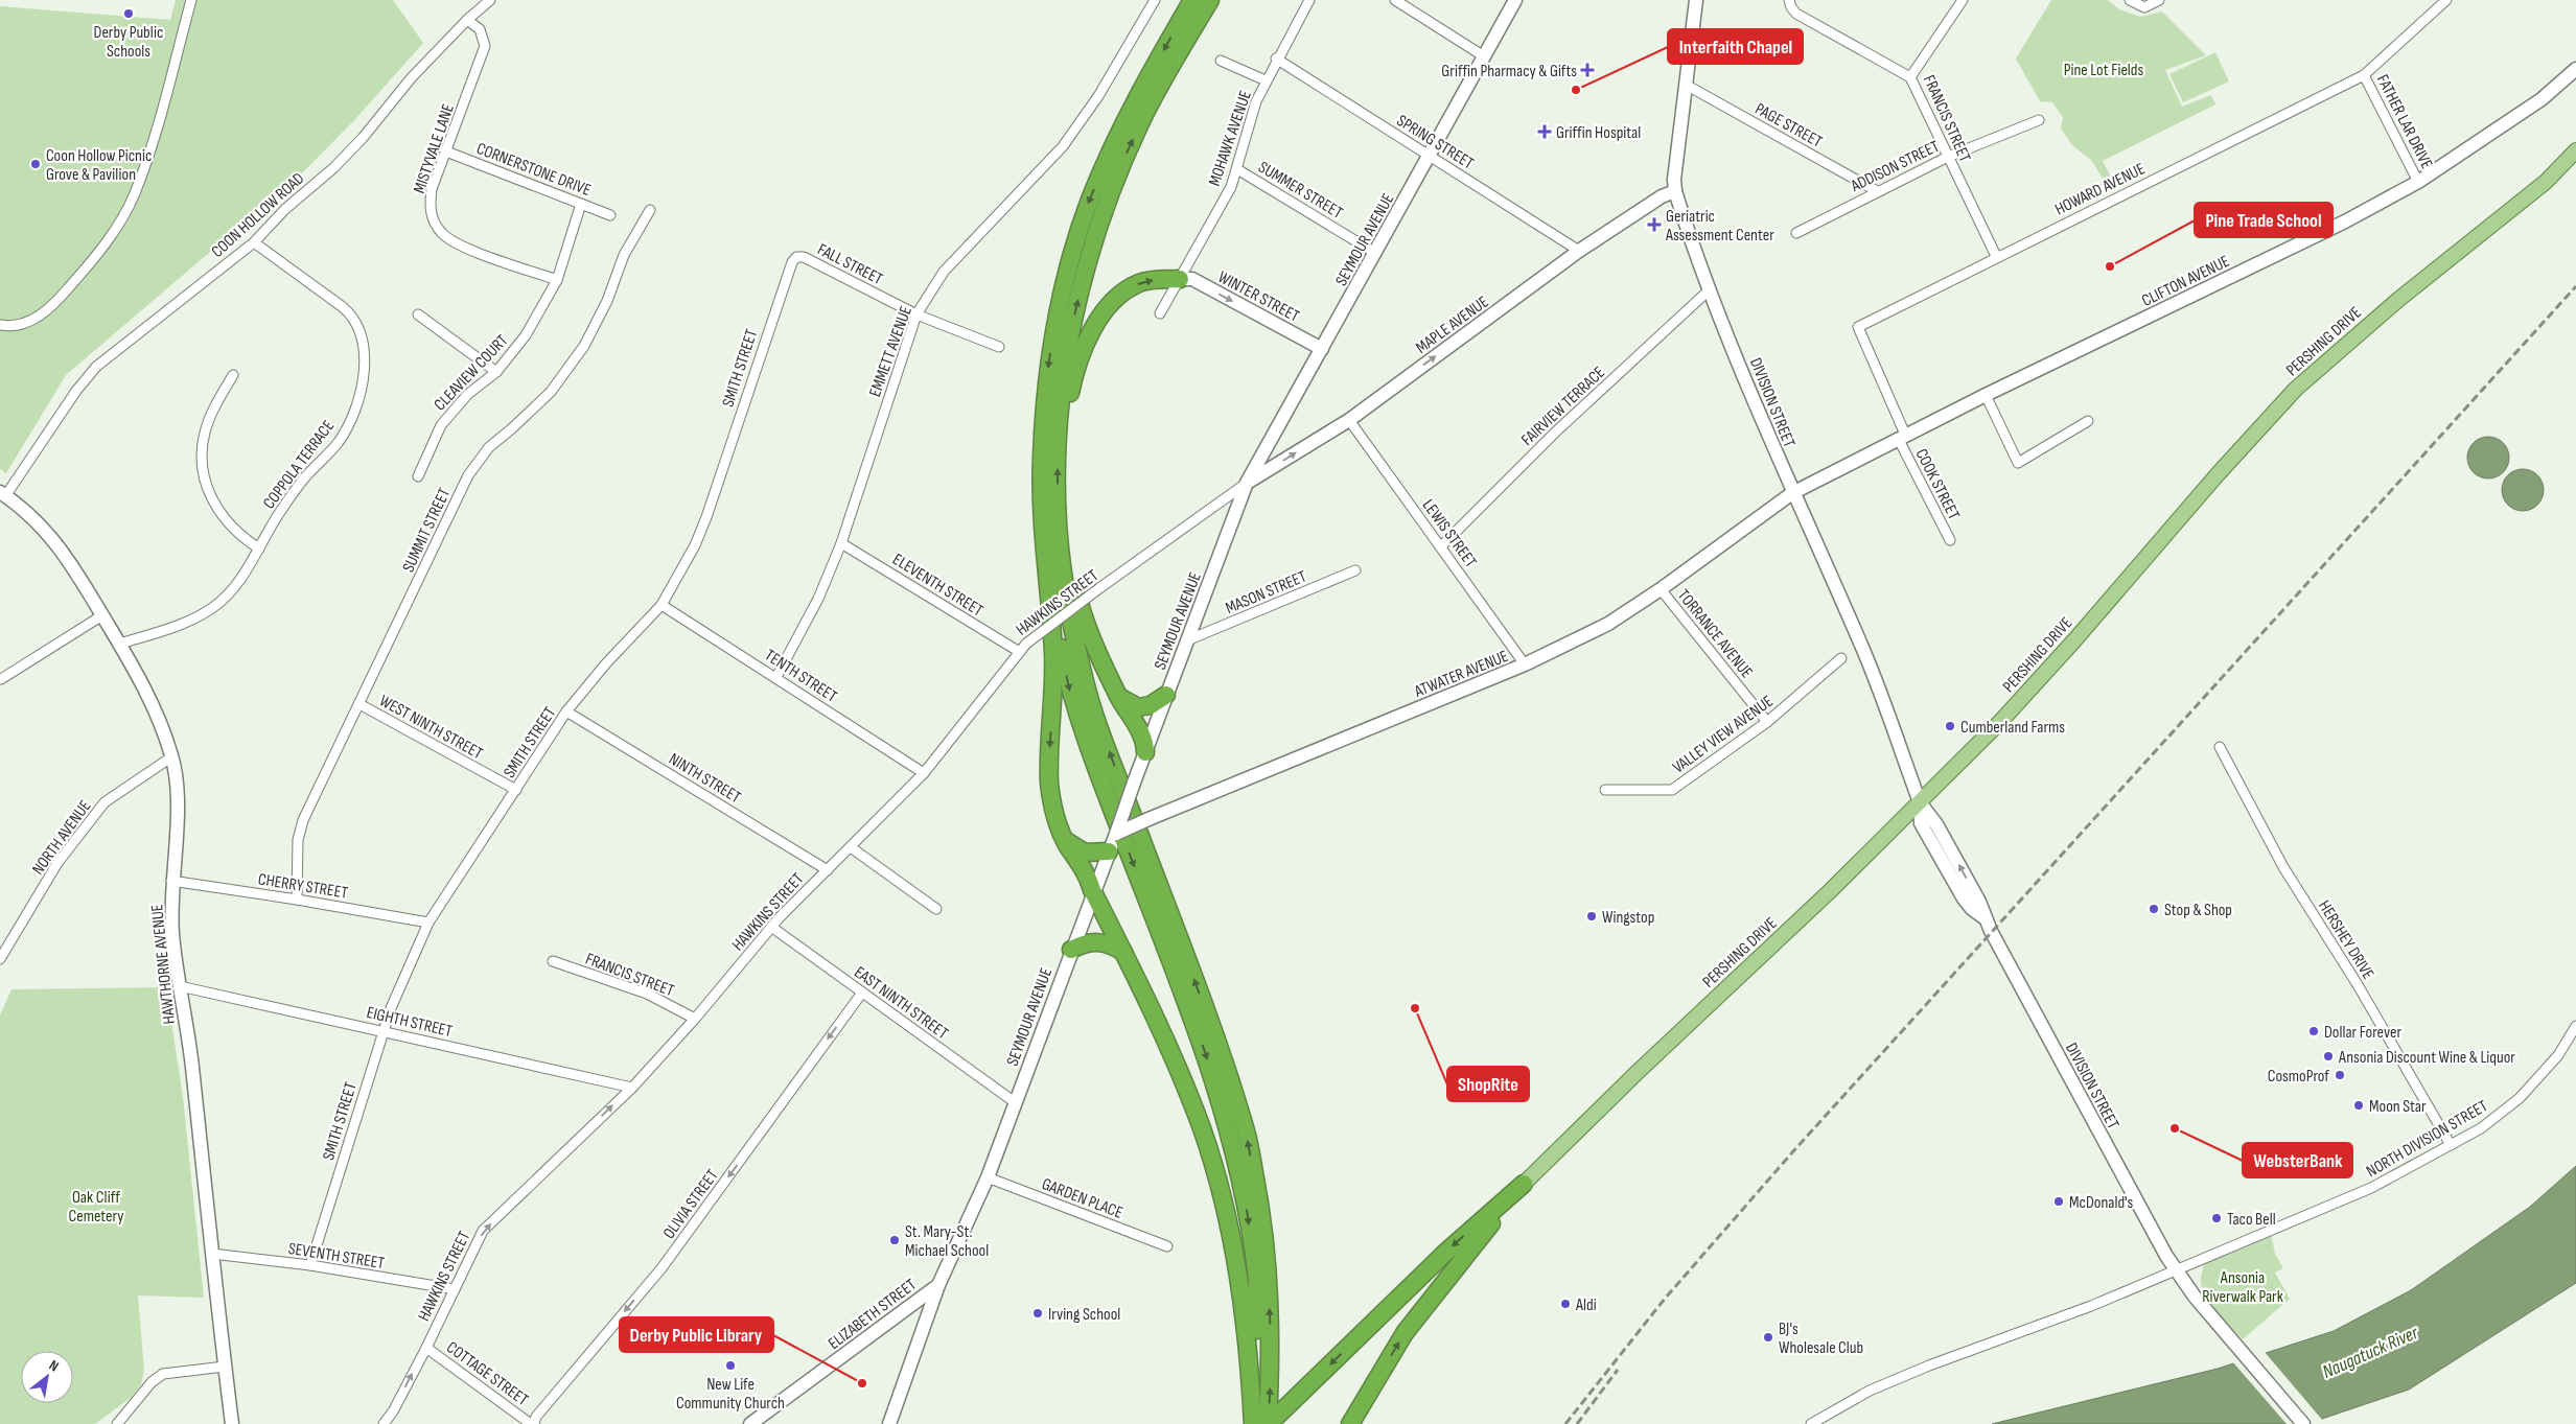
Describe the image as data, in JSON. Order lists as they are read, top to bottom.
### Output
{
  "streets": {
    "main road": [
      "SEYMOUR AVENUE",
      "CLIFTON AVENUE",
      "WINTER STREET",
      "MAPLE AVENUE",
      "PERSHING DRIVE",
      "DIVISION STREET",
      "ATWATER AVENUE",
      "HAWTHORNE AVENUE",
      "ELIZABETH STREET"
    ],
    "street": [
      "FRANCIS STREET",
      "FATHER LAR DRIVE",
      "PAGE STREET",
      "MOHAWK AVENUE",
      "SPRING STREET",
      "MISTYVALE LANE",
      "ADDISON STREET",
      "CORNERSTONE DRIVE",
      "HOWARD AVENUE",
      "SUMMER STREET",
      "COON HOLLOW ROAD",
      "FALL STREET",
      "EMMETT AVENUE",
      "SMITH STREET",
      "CLEAVIEW COURT",
      "FAIRVIEW TERRACE",
      "COPPOLA TERRACE",
      "COOK STREET",
      "SUMMIT STREET",
      "LEWIS STREET",
      "ELEVENTH STREET",
      "MASON STREET",
      "HAWKINS STREET",
      "TORRANCE AVENUE",
      "TENTH STREET",
      "WEST NINTH STREET",
      "VALLEY VIEW AVENUE",
      "NINTH STREET",
      "NORTH AVENUE",
      "CHERRY STREET",
      "HERSHEY DRIVE",
      "EAST NINTH STREET",
      "EIGHTH STREET",
      "NORTH DIVISION STREET",
      "GARDEN PLACE",
      "OLIVIA STREET",
      "SEVENTH STREET",
      "COTTAGE STREET"
    ]
  },
  "crossings": [
    ["FRANCIS STREET", "ADDISON STREET"],
    ["FRANCIS STREET", "HOWARD AVENUE"],
    ["FRANCIS STREET", "HAWKINS STREET"],
    ["FATHER LAR DRIVE", "HOWARD AVENUE"],
    ["FATHER LAR DRIVE", "CLIFTON AVENUE"],
    ["PAGE STREET", "ADDISON STREET"],
    ["PAGE STREET", "DIVISION STREET"],
    ["MOHAWK AVENUE", "SPRING STREET"],
    ["MOHAWK AVENUE", "SUMMER STREET"],
    ["MOHAWK AVENUE", "WINTER STREET"],
    ["SPRING STREET", "SEYMOUR AVENUE"],
    ["SPRING STREET", "MAPLE AVENUE"],
    ["MISTYVALE LANE", "CORNERSTONE DRIVE"],
    ["MISTYVALE LANE", "COON HOLLOW ROAD"],
    ["MISTYVALE LANE", "CLEAVIEW COURT"],
    ["CORNERSTONE DRIVE", "CLEAVIEW COURT"],
    ["HOWARD AVENUE", "CLIFTON AVENUE"],
    ["HOWARD AVENUE", "COOK STREET"],
    ["SUMMER STREET", "SEYMOUR AVENUE"],
    ["COON HOLLOW ROAD", "COPPOLA TERRACE"],
    ["COON HOLLOW ROAD", "HAWTHORNE AVENUE"],
    ["SEYMOUR AVENUE", "WINTER STREET"],
    ["SEYMOUR AVENUE", "MAPLE AVENUE"],
    ["SEYMOUR AVENUE", "MASON STREET"],
    ["SEYMOUR AVENUE", "HAWKINS STREET"],
    ["SEYMOUR AVENUE", "ATWATER AVENUE"],
    ["SEYMOUR AVENUE", "EAST NINTH STREET"],
    ["SEYMOUR AVENUE", "GARDEN PLACE"],
    ["SEYMOUR AVENUE", "ELIZABETH STREET"],
    ["FALL STREET", "EMMETT AVENUE"],
    ["FALL STREET", "SMITH STREET"],
    ["CLIFTON AVENUE", "DIVISION STREET"],
    ["CLIFTON AVENUE", "COOK STREET"],
    ["CLIFTON AVENUE", "ATWATER AVENUE"],
    ["MAPLE AVENUE", "DIVISION STREET"],
    ["MAPLE AVENUE", "LEWIS STREET"],
    ["MAPLE AVENUE", "HAWKINS STREET"],
    ["PERSHING DRIVE", "DIVISION STREET"],
    ["EMMETT AVENUE", "ELEVENTH STREET"],
    ["EMMETT AVENUE", "TENTH STREET"],
    ["SMITH STREET", "TENTH STREET"],
    ["SMITH STREET", "WEST NINTH STREET"],
    ["SMITH STREET", "NINTH STREET"],
    ["SMITH STREET", "CHERRY STREET"],
    ["SMITH STREET", "EIGHTH STREET"],
    ["SMITH STREET", "SEVENTH STREET"],
    ["DIVISION STREET", "FAIRVIEW TERRACE"],
    ["DIVISION STREET", "ATWATER AVENUE"],
    ["DIVISION STREET", "NORTH DIVISION STREET"],
    ["FAIRVIEW TERRACE", "LEWIS STREET"],
    ["COPPOLA TERRACE", "HAWTHORNE AVENUE"],
    ["SUMMIT STREET", "WEST NINTH STREET"],
    ["SUMMIT STREET", "CHERRY STREET"],
    ["LEWIS STREET", "ATWATER AVENUE"],
    ["ELEVENTH STREET", "HAWKINS STREET"],
    ["HAWKINS STREET", "TENTH STREET"],
    ["HAWKINS STREET", "NINTH STREET"],
    ["HAWKINS STREET", "EAST NINTH STREET"],
    ["HAWKINS STREET", "EIGHTH STREET"],
    ["HAWKINS STREET", "SEVENTH STREET"],
    ["HAWKINS STREET", "COTTAGE STREET"],
    ["TORRANCE AVENUE", "ATWATER AVENUE"],
    ["TORRANCE AVENUE", "VALLEY VIEW AVENUE"],
    ["NORTH AVENUE", "HAWTHORNE AVENUE"],
    ["CHERRY STREET", "HAWTHORNE AVENUE"],
    ["HERSHEY DRIVE", "NORTH DIVISION STREET"],
    ["HAWTHORNE AVENUE", "EIGHTH STREET"],
    ["HAWTHORNE AVENUE", "SEVENTH STREET"],
    ["EAST NINTH STREET", "OLIVIA STREET"],
    ["OLIVIA STREET", "COTTAGE STREET"]
  ],
  "one_way": ["WINTER STREET", "MAPLE AVENUE", "OLIVIA STREET"],
  "water": ["Naugatuck River"],
  "parks": ["Pine Lot Fields", "Oak Cliff Cemetery", "Ansonia Riverwalk Park"],
  "places": {
    "other": [
      "Derby Public Schools",
      "Interfaith Chapel",
      "Coon Hollow Picnic Grove & Pavilion",
      "Pine Trade School",
      "Cumberland Farms",
      "Stop & Shop",
      "Wingstop",
      "ShopRite",
      "Dollar Forever",
      "Ansonia Discount Wine & Liquor",
      "CosmoProf",
      "Moon Star",
      "WebsterBank",
      "McDonald's",
      "Taco Bell",
      "St. Mary-St. Michael School",
      "Aldi",
      "Irving School",
      "BJ's Wholesale Club",
      "New Life Community Church",
      "Derby Public Library"
    ],
    "health": ["Griffin Pharmacy & Gifts", "Griffin Hospital", "Geriatric Assessment Center"]
  },
  "north": "top right"
}
